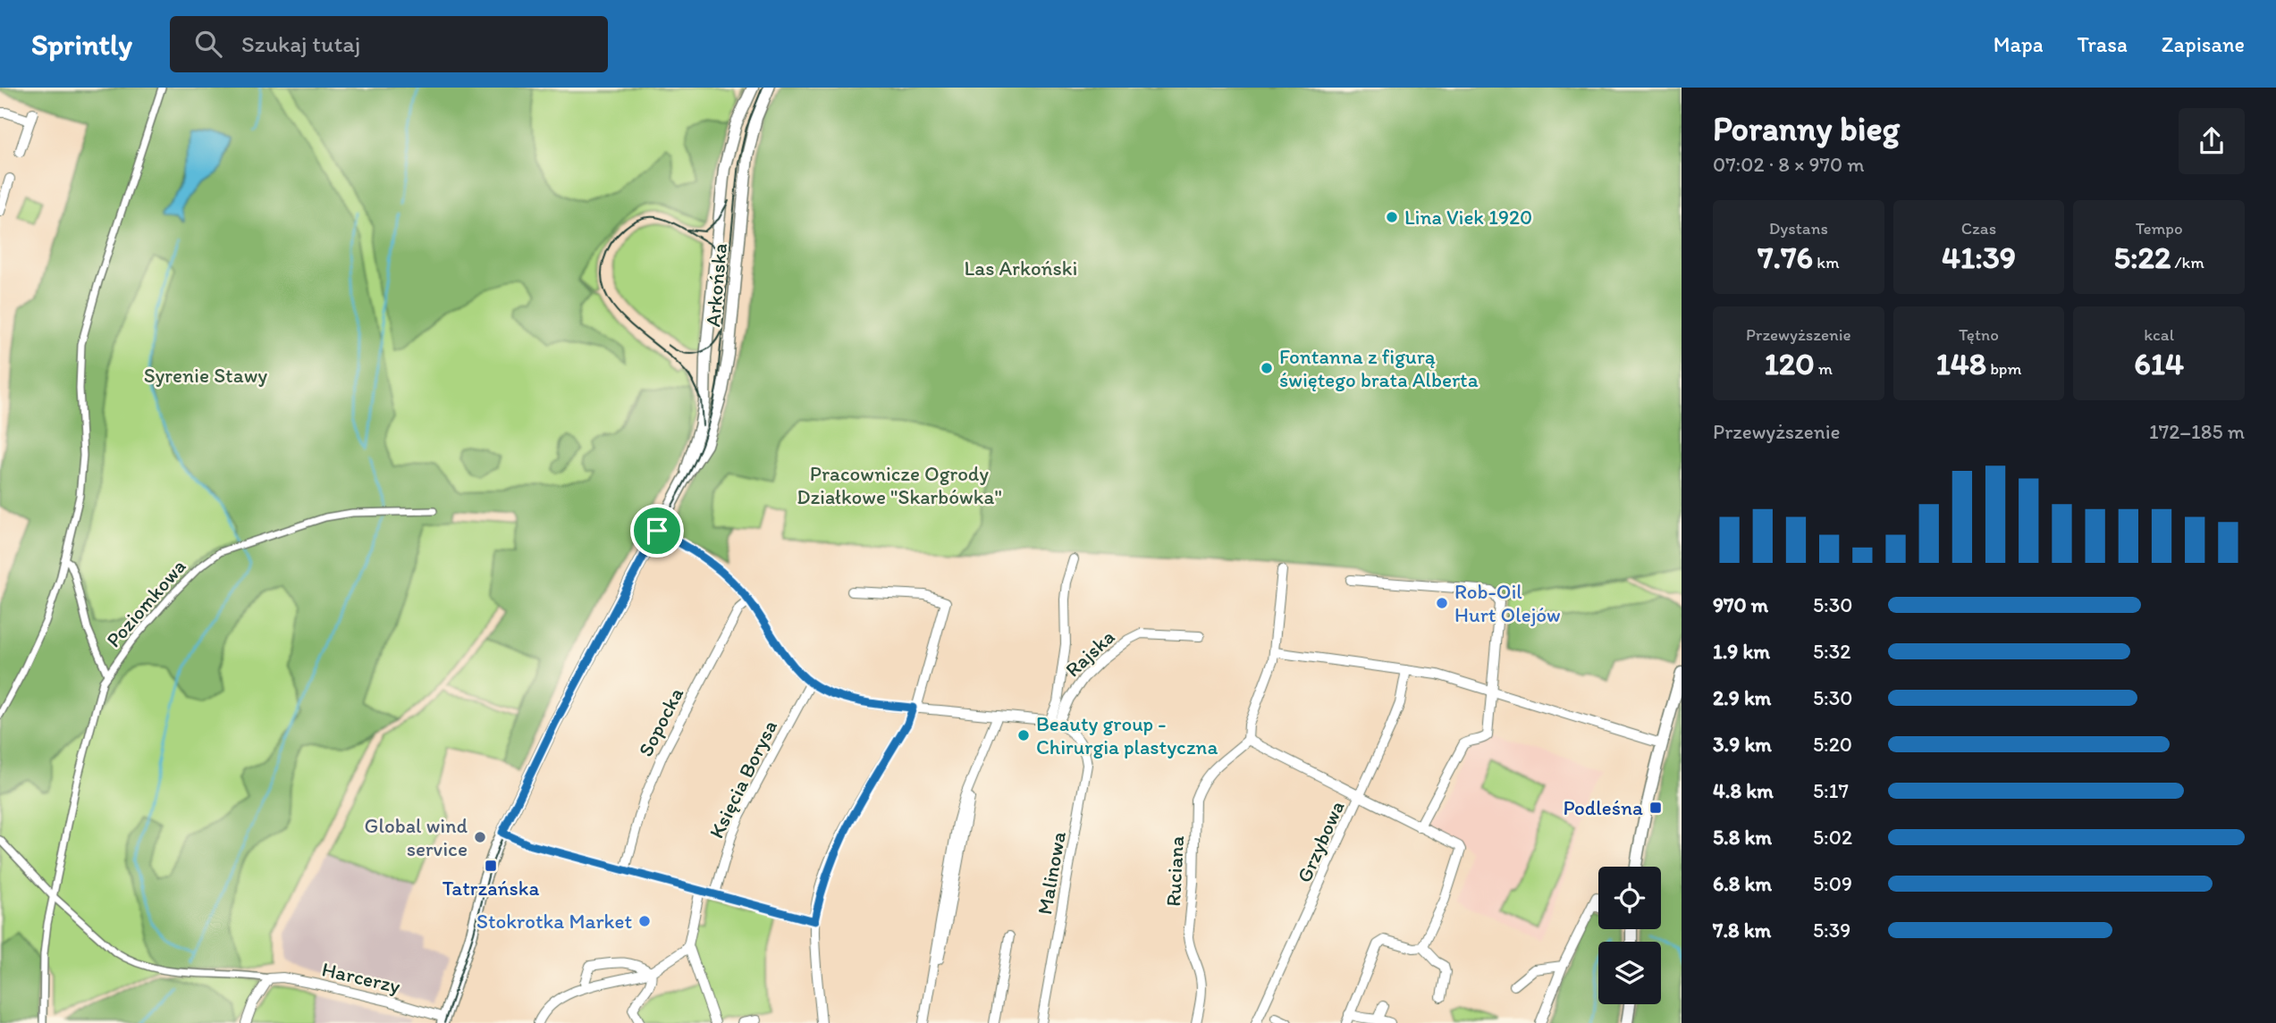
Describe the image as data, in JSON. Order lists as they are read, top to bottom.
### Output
{
  "streets": {
    "street": [
      "Arkońska",
      "Poziomkowa",
      "Rajska",
      "Sopocka",
      "Księcia Borysa",
      "Grzybowa",
      "Ruciana",
      "Malinowa",
      "Harcerzy"
    ]
  },
  "crossings": [
    ["Arkońska", "Harcerzy"],
    ["Rajska", "Malinowa"]
  ],
  "parks": ["Las Arkoński", "Syrenie Stawy", "Pracownicze Ogrody Działkowe \"Skarbówka\""],
  "places": {
    "other": [
      "Lina Viek 1920",
      "Fontanna z figurą świętego brata Alberta",
      "Rob-Oil Hurt Olejów",
      "Beauty group - Chirurgia plastyczna",
      "Global wind service",
      "Stokrotka Market"
    ],
    "transit": ["Podleśna", "Tatrzańska"]
  },
  "page": {
    "header": "Sprintly",
    "search": "Szukaj tutaj",
    "nav": ["Mapa", "Trasa", "Zapisane"],
    "heading": ["Poranny bieg", "07:02 · 8 × 970 m"],
    "stats": [
      ["Dystans", "7.76 km"],
      ["Czas", "41:39"],
      ["Tempo", "5:22 /km"],
      ["Przewyższenie", "120 m"],
      ["Tętno", "148 bpm"],
      ["kcal", "614"]
    ],
    "chart": ["Przewyższenie", "172–185 m"],
    "list": [
      {
        "name": "970 m",
        "note": "5:30"
      },
      {
        "name": "1.9 km",
        "note": "5:32"
      },
      {
        "name": "2.9 km",
        "note": "5:30"
      },
      {
        "name": "3.9 km",
        "note": "5:20"
      },
      {
        "name": "4.8 km",
        "note": "5:17"
      },
      {
        "name": "5.8 km",
        "note": "5:02"
      },
      {
        "name": "6.8 km",
        "note": "5:09"
      },
      {
        "name": "7.8 km",
        "note": "5:39"
      }
    ]
  }
}
